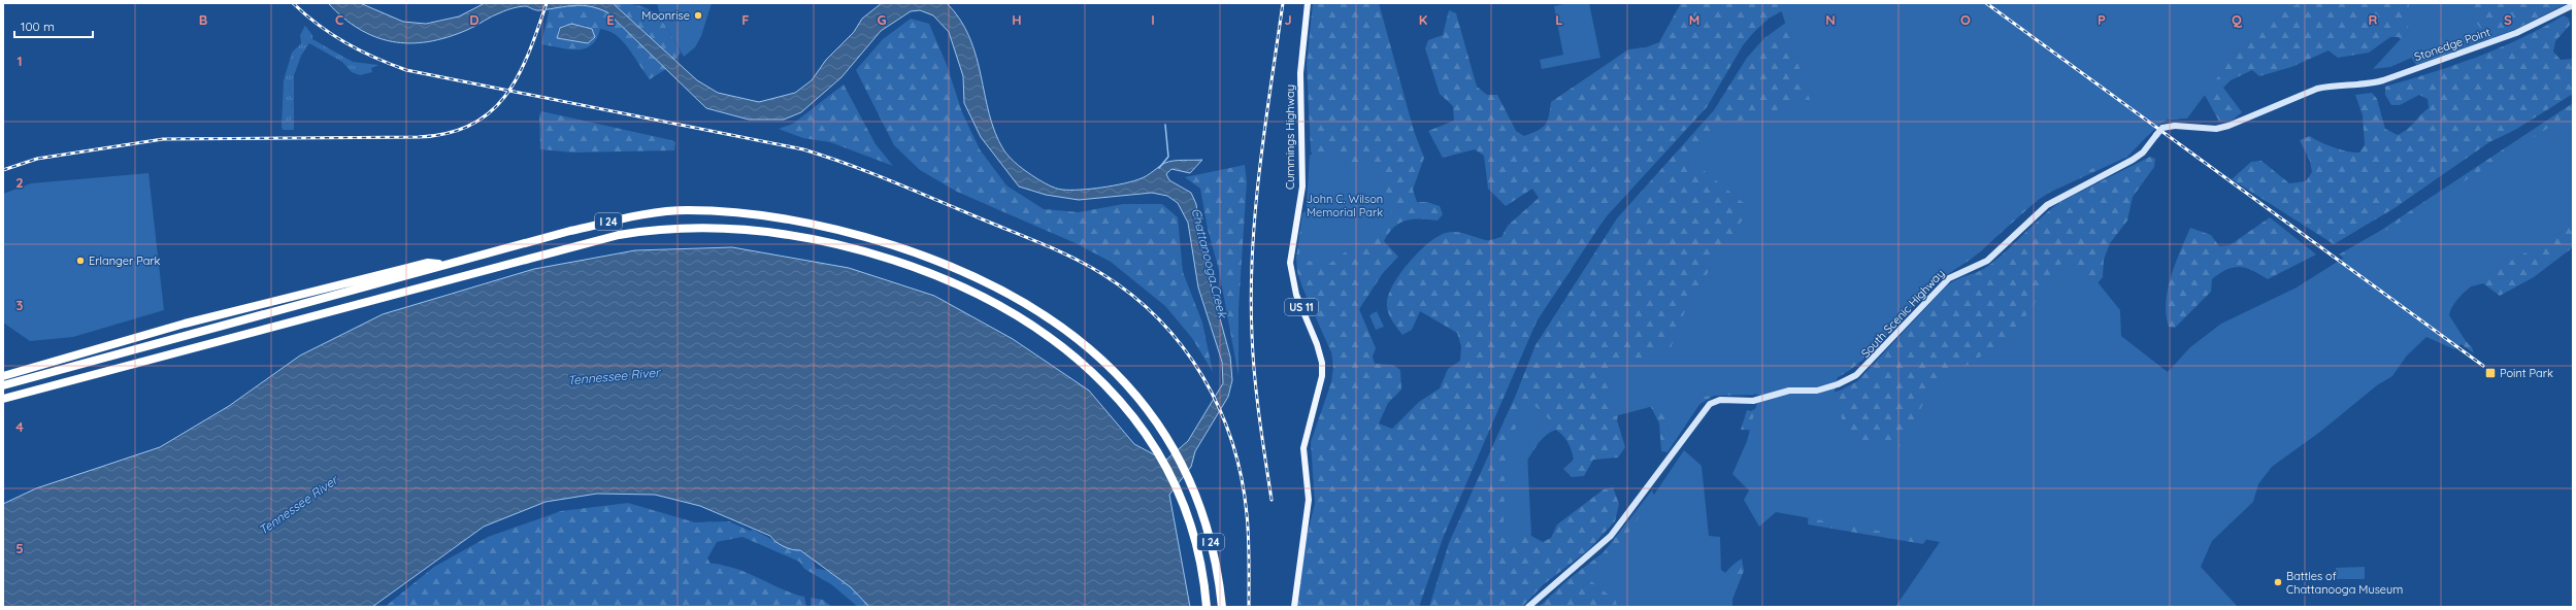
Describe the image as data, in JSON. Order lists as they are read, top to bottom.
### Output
{
  "streets": {
    "highway": ["I 24"],
    "main road": [
      "Stonedge Point",
      "Cummings Highway",
      "US 11",
      "South Scenic Highway"
    ]
  },
  "crossings": [
    ["Stonedge Point", "South Scenic Highway"]
  ],
  "water": ["Chattanooga Creek", "Tennessee River"],
  "parks": ["John C. Wilson Memorial Park"],
  "places": {
    "other": ["Moonrise", "Erlanger Park", "Battles of Chattanooga Museum"],
    "transit": ["Point Park"]
  },
  "scale_bar": "100 m",
  "grid": {
    "columns": [
      "B",
      "C",
      "D",
      "E",
      "F",
      "G",
      "H",
      "I",
      "J",
      "K",
      "L",
      "M",
      "N",
      "O",
      "P",
      "Q",
      "R",
      "S"
    ],
    "rows": [
      "1",
      "2",
      "3",
      "4",
      "5"
    ]
  }
}
